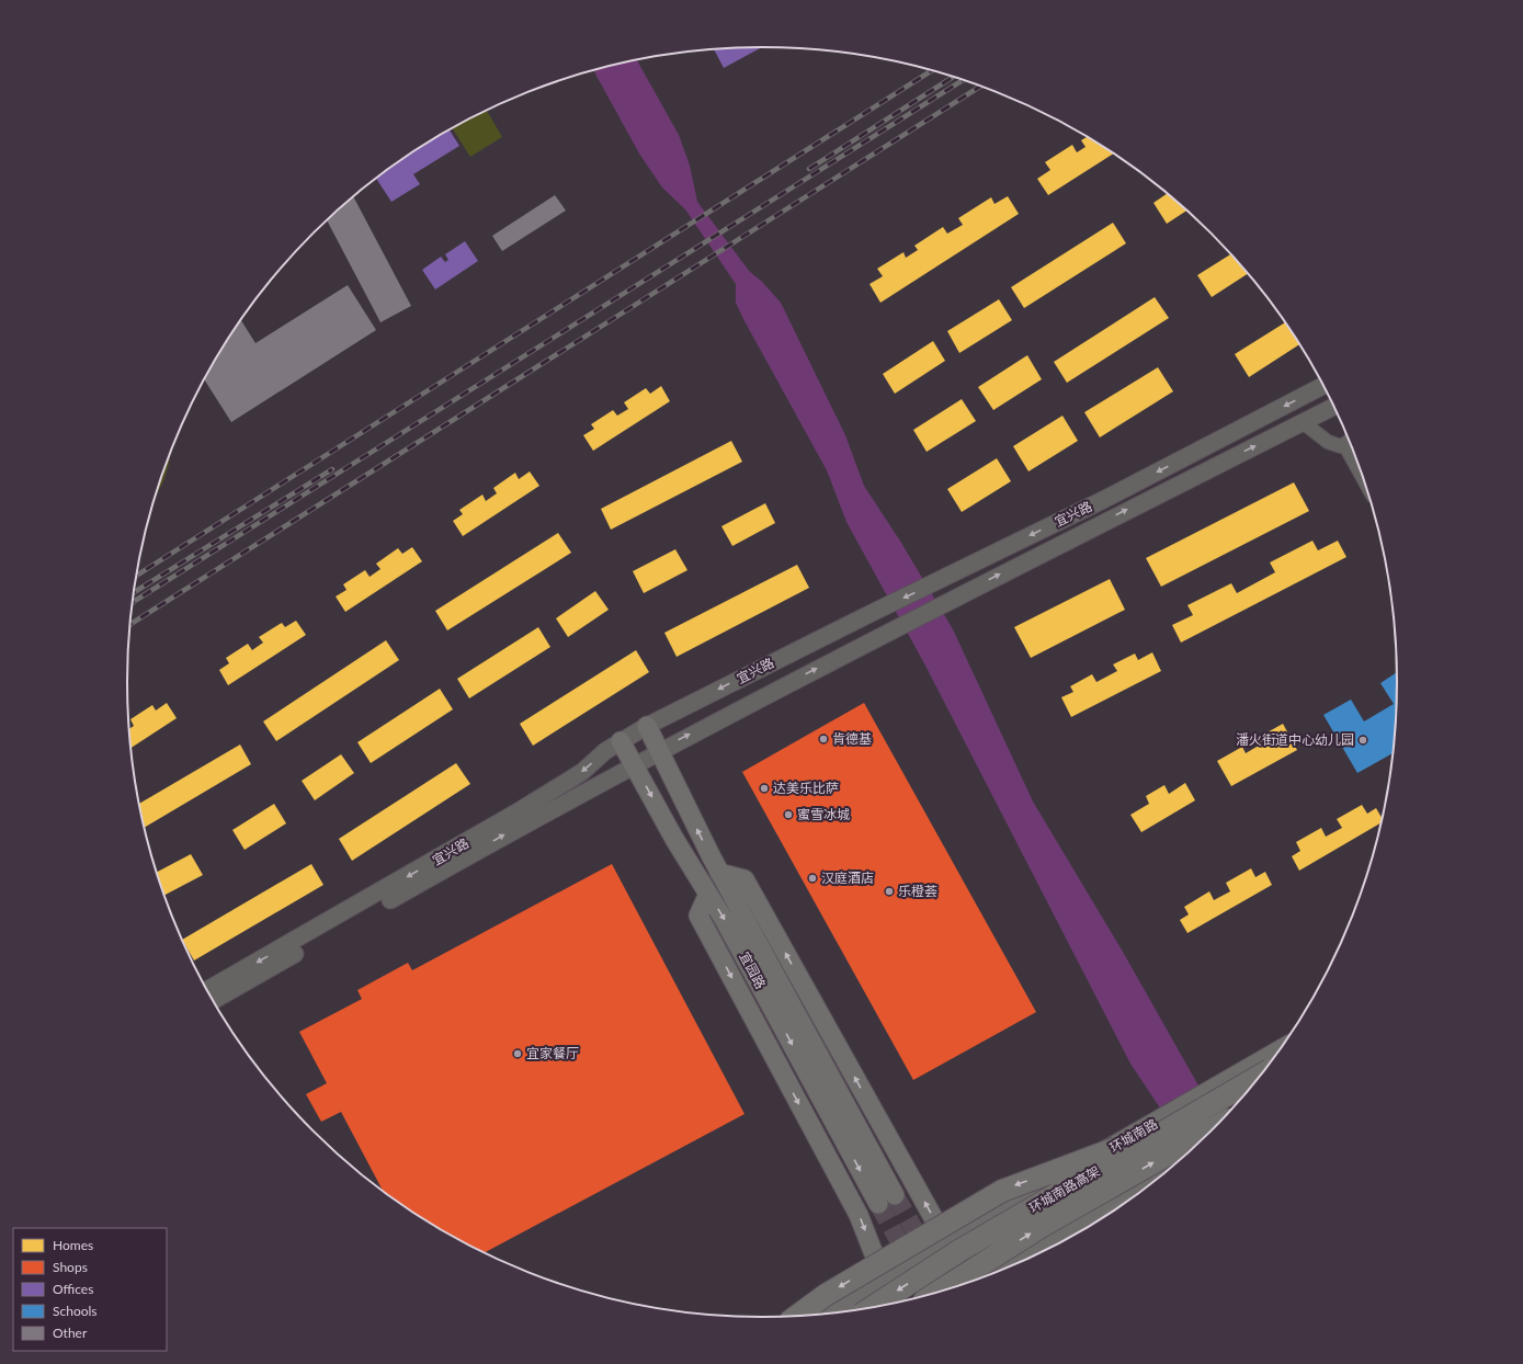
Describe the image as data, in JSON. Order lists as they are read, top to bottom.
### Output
{
  "streets": {
    "highway": ["环城南路高架"],
    "main road": ["宜园路", "环城南路"],
    "street": ["宜兴路"]
  },
  "crossings": [
    ["宜兴路", "宜园路"]
  ],
  "places": [
    "肯德基",
    "潘火街道中心幼儿园",
    "达美乐比萨",
    "蜜雪冰城",
    "汉庭酒店",
    "乐橙荟",
    "宜家餐厅"
  ],
  "legend": [
    "Homes",
    "Shops",
    "Offices",
    "Schools",
    "Other"
  ]
}
